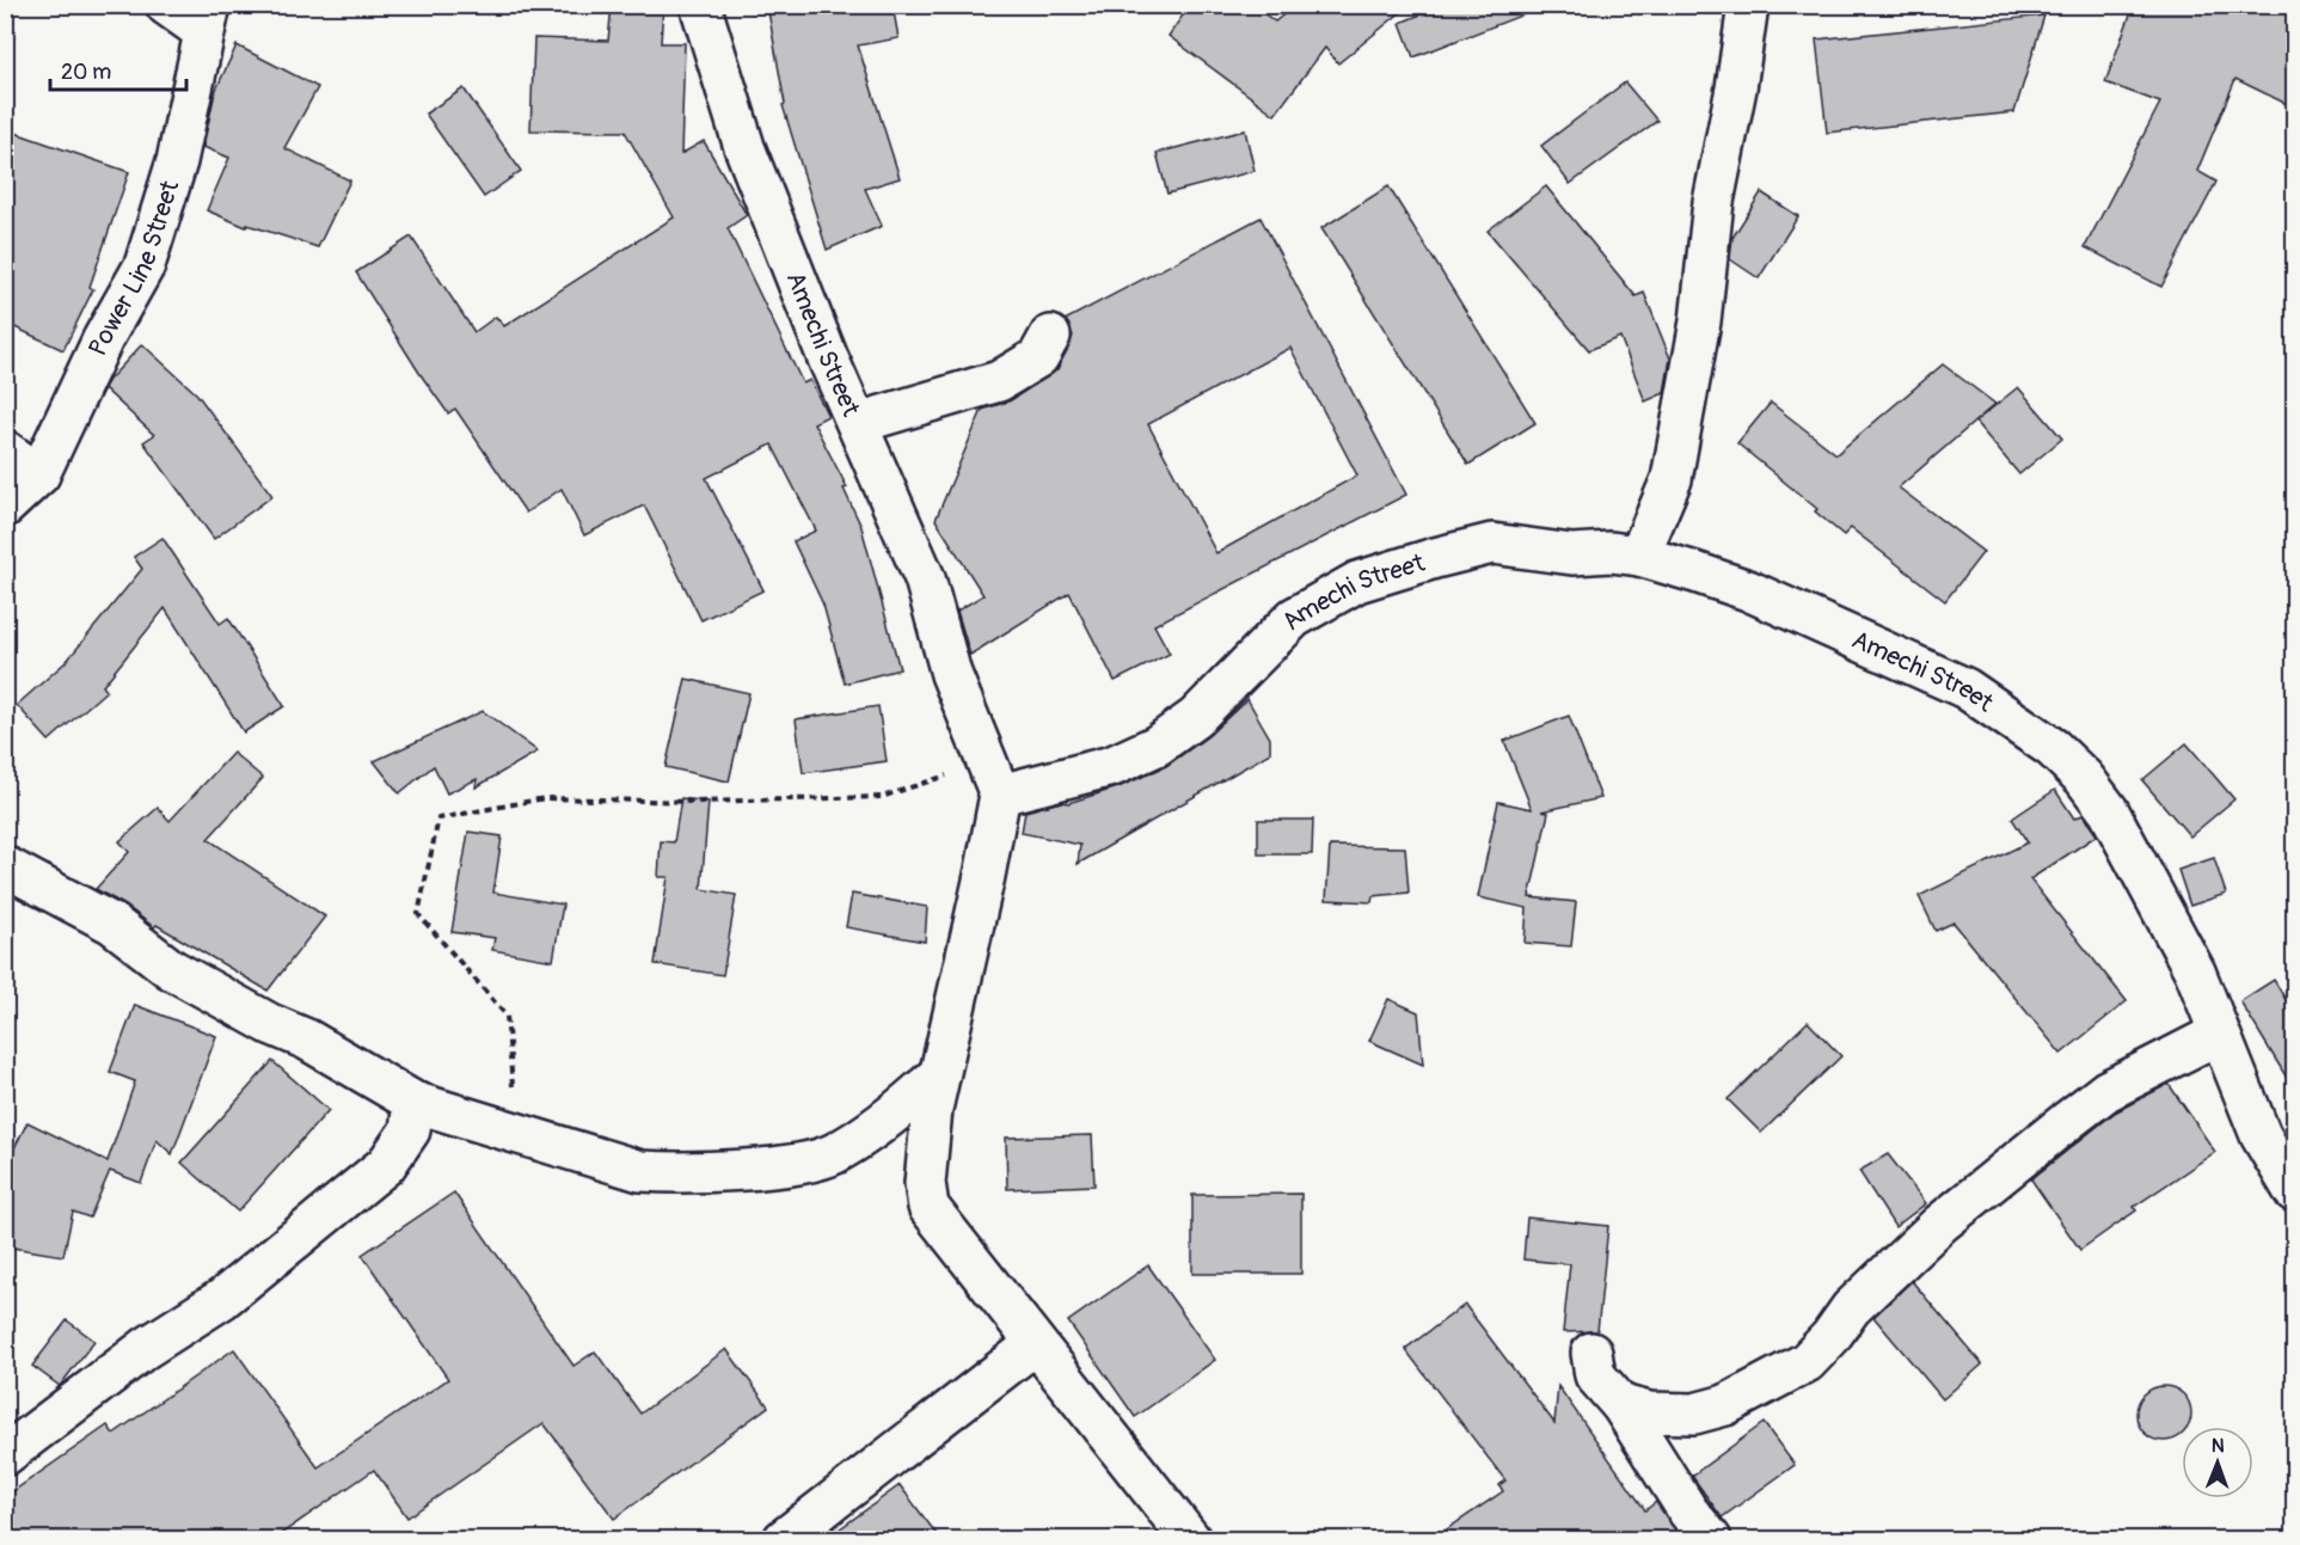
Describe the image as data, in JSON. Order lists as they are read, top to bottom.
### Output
{
  "streets": {
    "street": ["Power Line Street", "Amechi Street"]
  },
  "scale_bar": "20 m",
  "north": "top"
}
